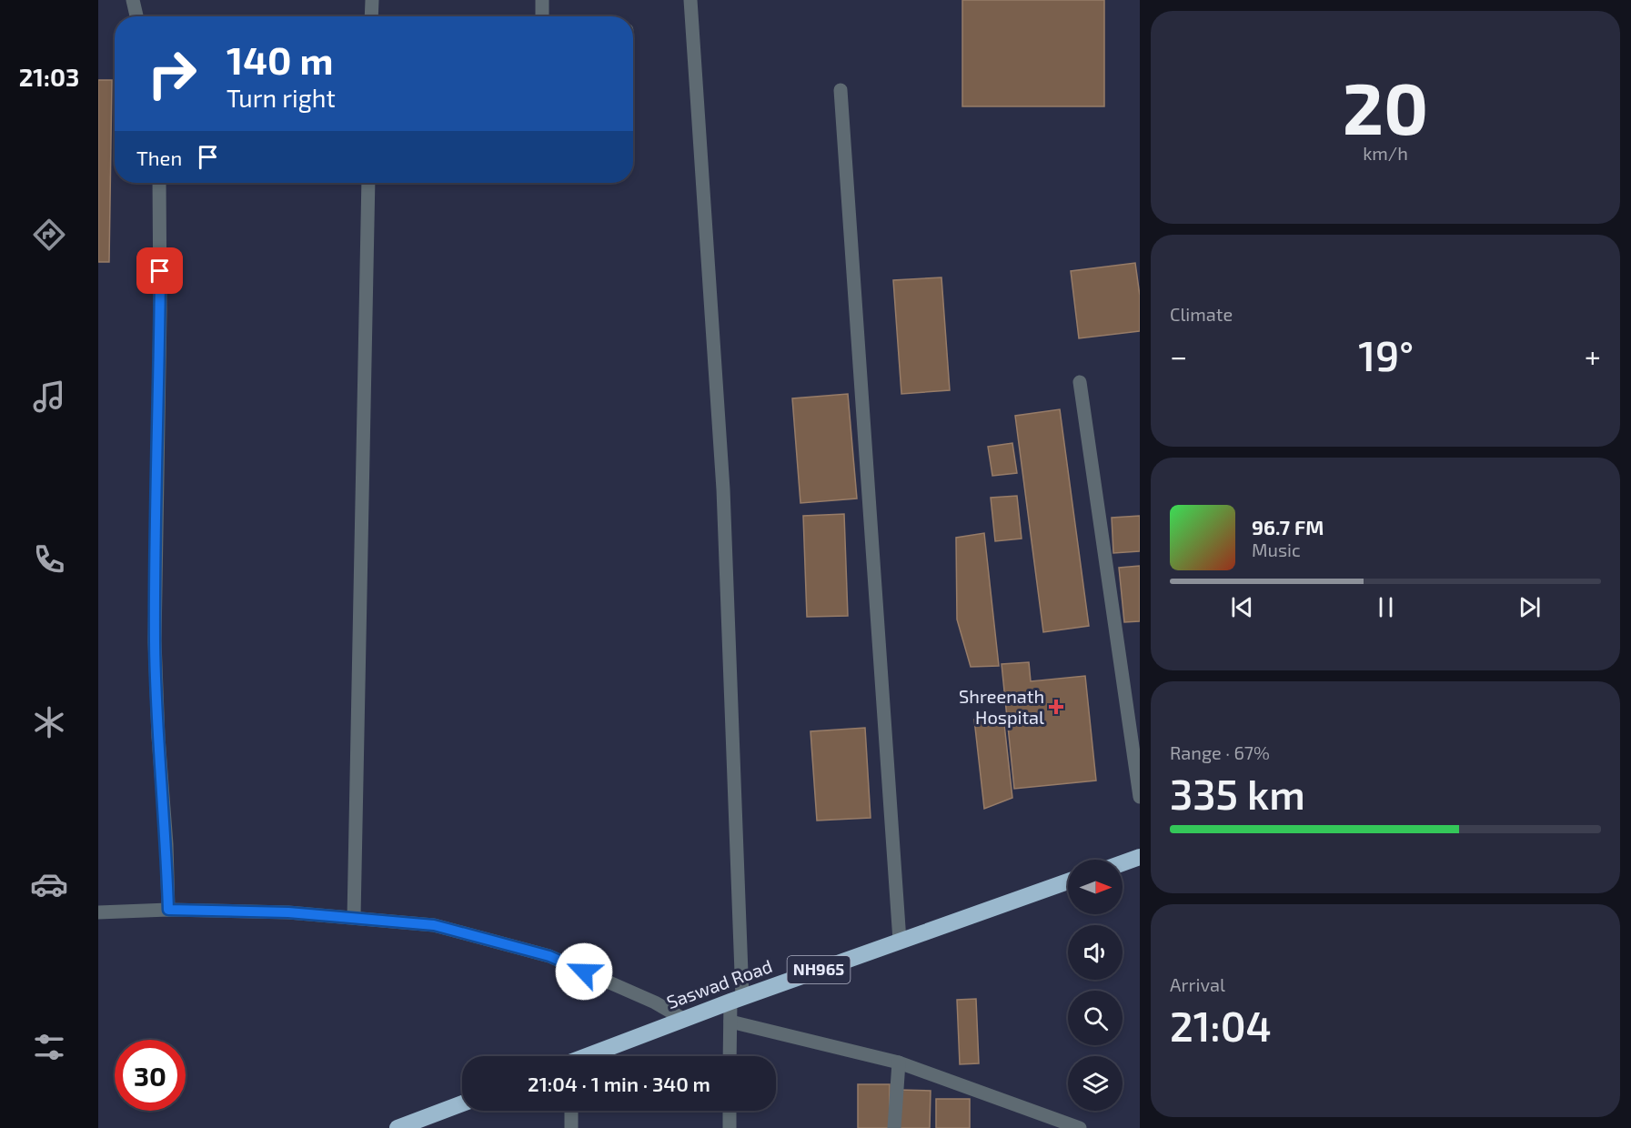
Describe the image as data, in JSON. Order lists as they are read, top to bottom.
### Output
{
  "streets": {
    "highway": ["NH965", "Saswad Road"]
  },
  "places": {
    "health": ["Shreenath Hospital"]
  },
  "north": "right",
  "page": {
    "tabs": "21:03",
    "tile": [
      ["20", "km/h"],
      "Climate",
      ["Range · 67%", "335 km"],
      ["Arrival", "21:04"]
    ],
    "turn": ["140 m", "Turn right"],
    "then": "Then",
    "heat": ["−", "19°", "+"],
    "song": ["96.7 FM", "Music"],
    "limit": "30",
    "trip": "21:04 · 1 min · 340 m"
  }
}
